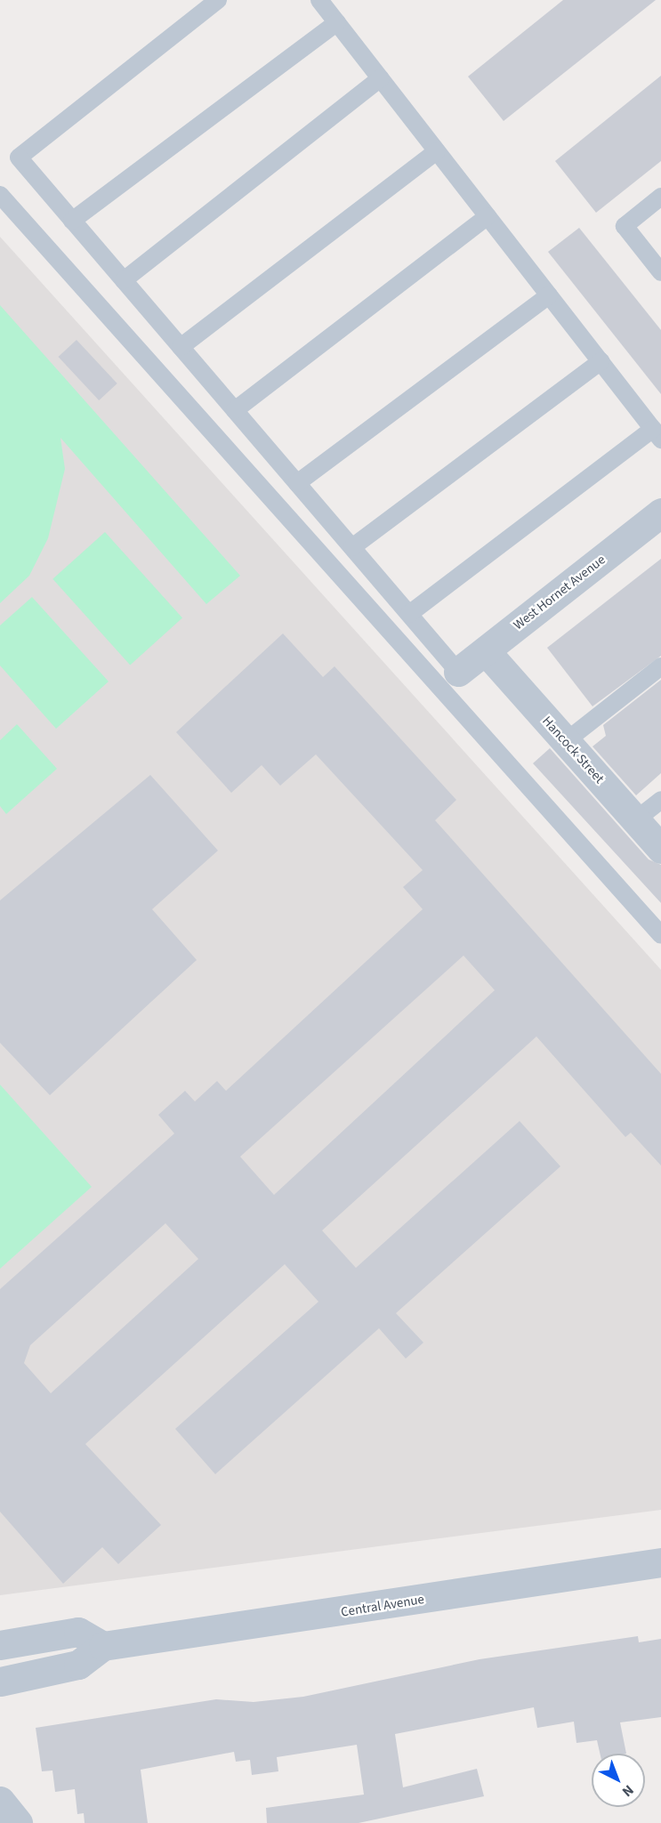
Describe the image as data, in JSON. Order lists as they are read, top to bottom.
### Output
{
  "streets": {
    "street": ["West Hornet Avenue", "Hancock Street", "Central Avenue"]
  },
  "crossings": [
    ["West Hornet Avenue", "Hancock Street"]
  ],
  "north": "bottom right"
}
